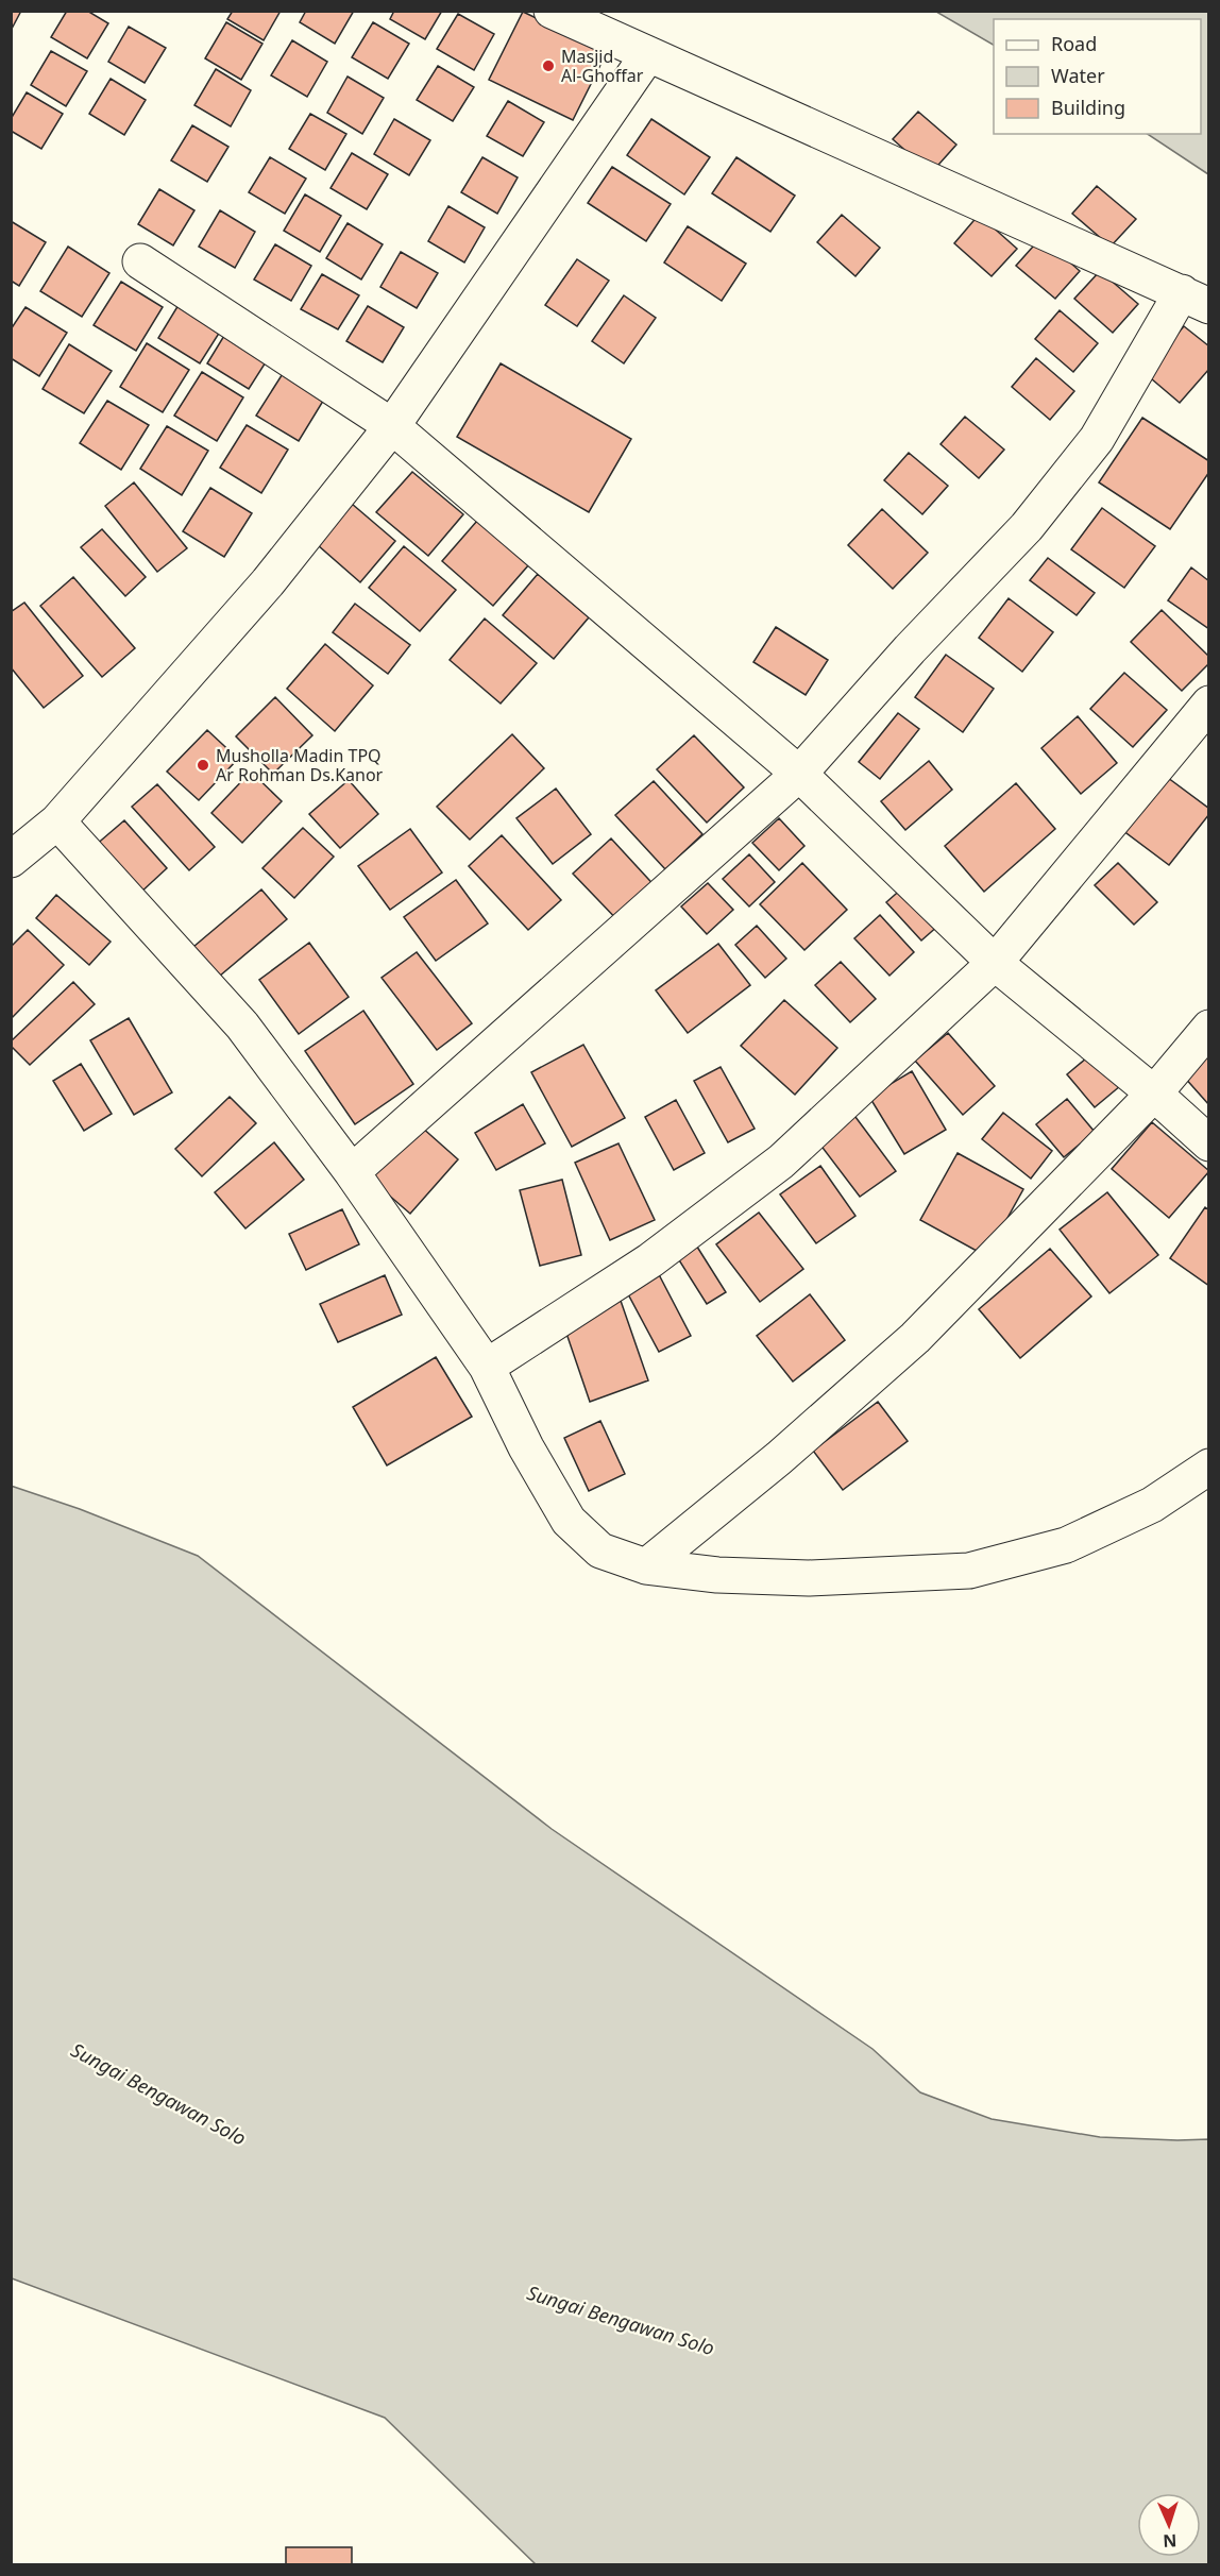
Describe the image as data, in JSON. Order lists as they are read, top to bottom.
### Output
{
  "water": ["Sungai Bengawan Solo"],
  "places": ["Masjid Al-Ghoffar", "Musholla Madin TPQ Ar Rohman Ds.Kanor"],
  "legend": ["Road", "Water", "Building"],
  "north": "bottom"
}
